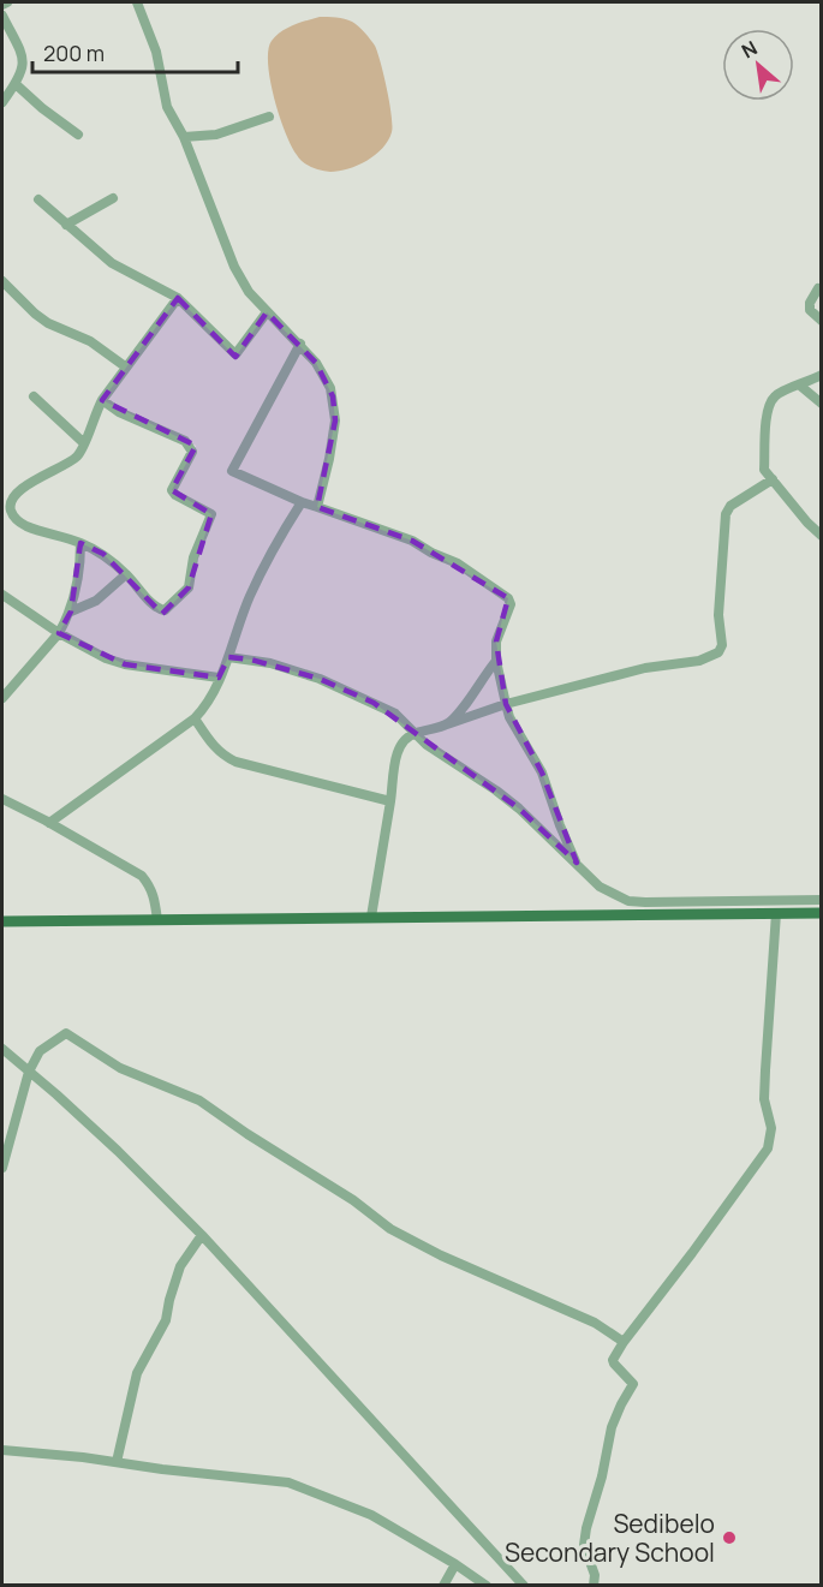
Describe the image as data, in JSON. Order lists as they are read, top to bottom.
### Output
{
  "places": ["Sedibelo Secondary School"],
  "scale_bar": "200 m",
  "north": "top left"
}
